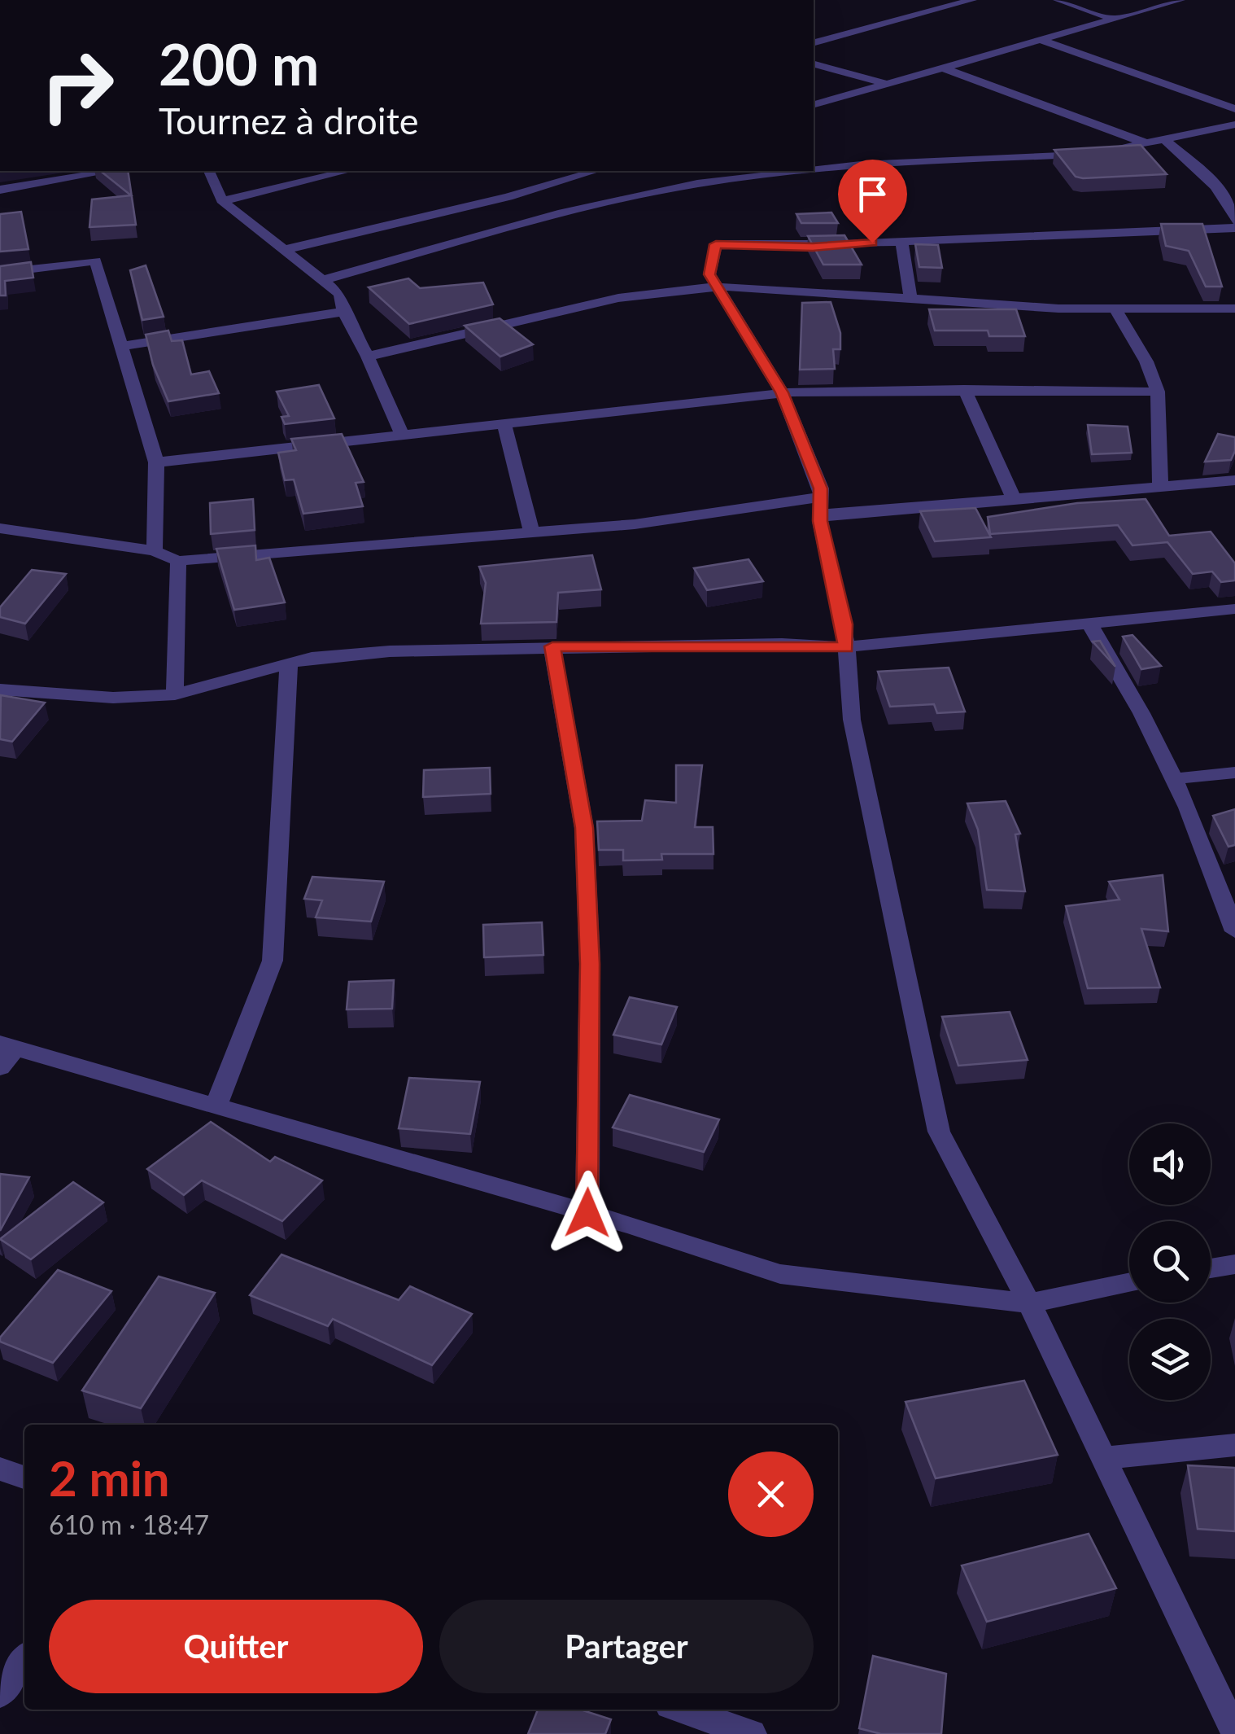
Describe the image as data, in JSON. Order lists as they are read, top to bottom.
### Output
{
  "page": {
    "turn": ["200 m", "Tournez à droite"],
    "heading": ["2 min", "610 m · 18:47"],
    "buttons": ["Quitter", "Partager"]
  }
}
